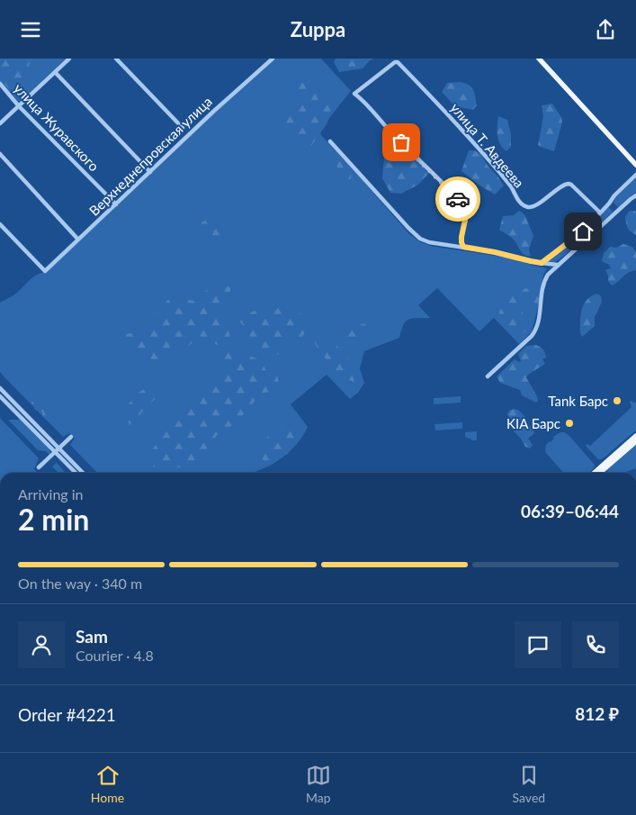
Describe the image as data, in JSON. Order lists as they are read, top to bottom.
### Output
{
  "streets": {
    "street": ["улица Журавского", "улица Т. Авдеева", "Верхнеднепровская улица"]
  },
  "crossings": [
    ["улица Журавского", "Верхнеднепровская улица"]
  ],
  "places": ["Tank Барс", "KIA Барс"],
  "page": {
    "header": "Zuppa",
    "heading": ["2 min", "Arriving in", "06:39–06:44"],
    "panel": [
      "Sam",
      "Courier · 4.8",
      "Order #4221",
      "812 ₽"
    ],
    "bar": "On the way · 340 m",
    "tabs": ["Home", "Map", "Saved"]
  }
}
